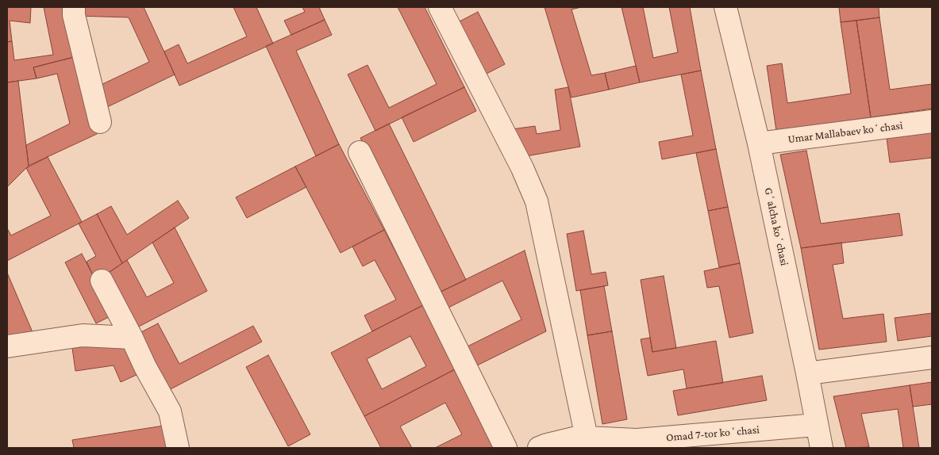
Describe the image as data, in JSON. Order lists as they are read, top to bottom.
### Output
{
  "streets": {
    "street": ["Umar Mallabaev koʻchasi", "Gʻalcha koʻchasi", "Omad 7-tor koʻchasi"]
  },
  "crossings": [
    ["Umar Mallabaev koʻchasi", "Gʻalcha koʻchasi"],
    ["Gʻalcha koʻchasi", "Omad 7-tor koʻchasi"]
  ]
}
